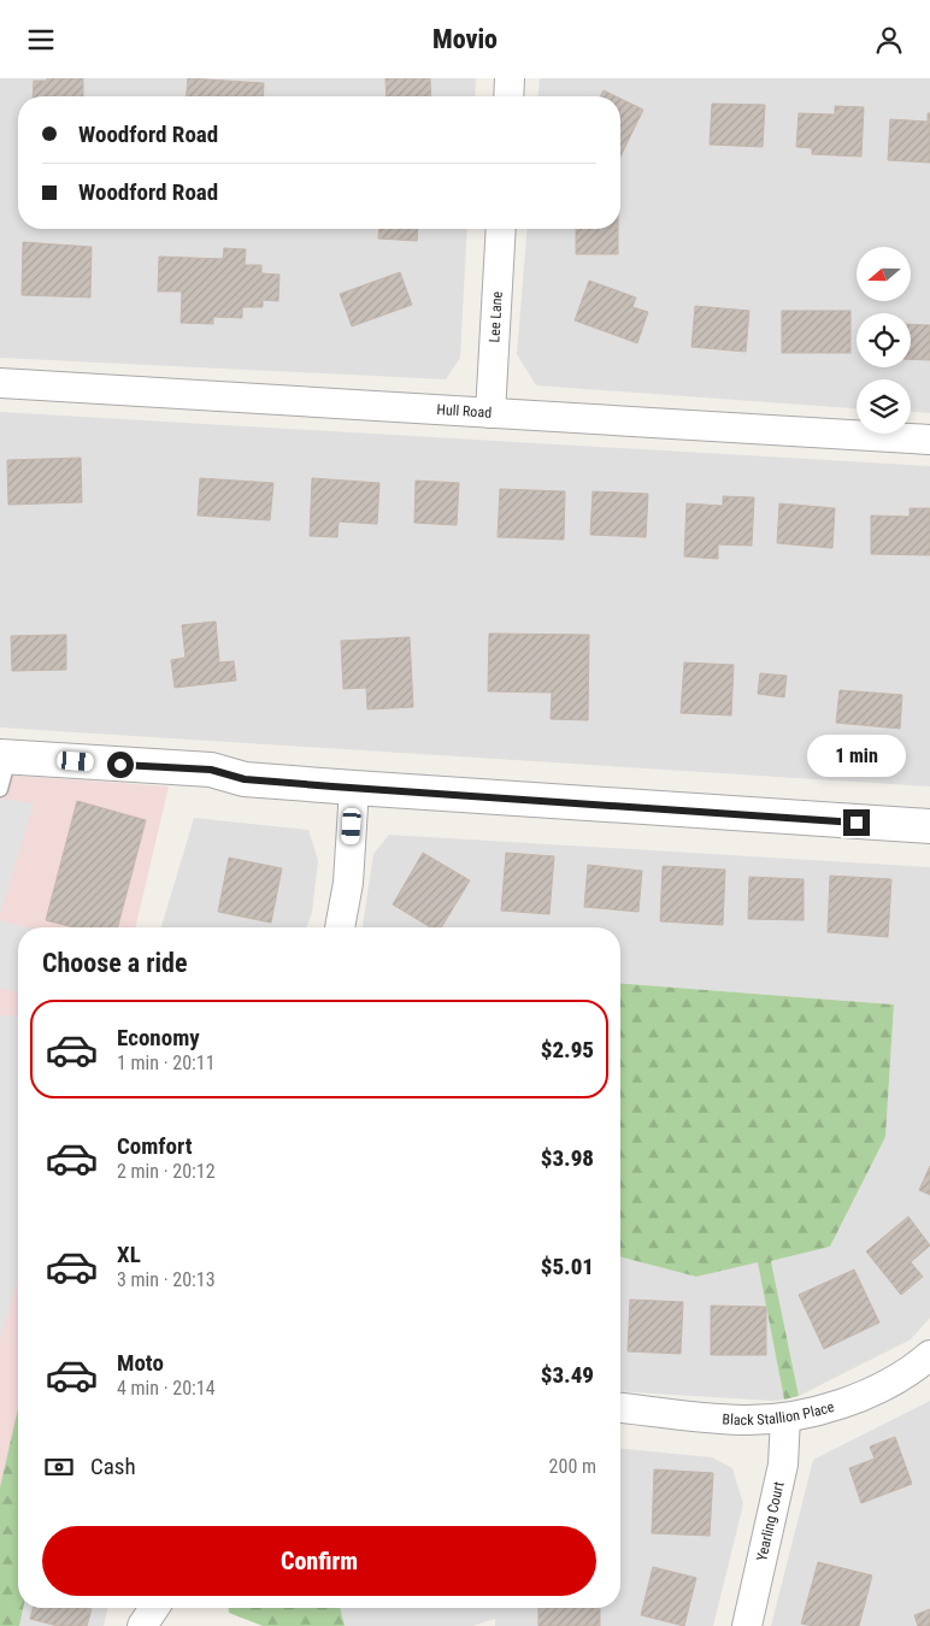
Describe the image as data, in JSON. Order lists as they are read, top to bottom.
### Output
{
  "streets": {
    "street": [
      "Lee Lane",
      "Hull Road",
      "Black Stallion Place",
      "Yearling Court"
    ]
  },
  "crossings": [
    ["Lee Lane", "Hull Road"],
    ["Black Stallion Place", "Yearling Court"]
  ],
  "north": "left",
  "page": {
    "header": "Movio",
    "banner": ["Woodford Road", "Woodford Road"],
    "bubble": "1 min",
    "heading": "Choose a ride",
    "list": [
      {
        "name": "Economy",
        "note": "1 min · 20:11",
        "value": "$2.95"
      },
      {
        "name": "Comfort",
        "note": "2 min · 20:12",
        "value": "$3.98"
      },
      {
        "name": "XL",
        "note": "3 min · 20:13",
        "value": "$5.01"
      },
      {
        "name": "Moto",
        "note": "4 min · 20:14",
        "value": "$3.49"
      }
    ],
    "pay": ["Cash", "200 m"],
    "buttons": "Confirm"
  }
}
